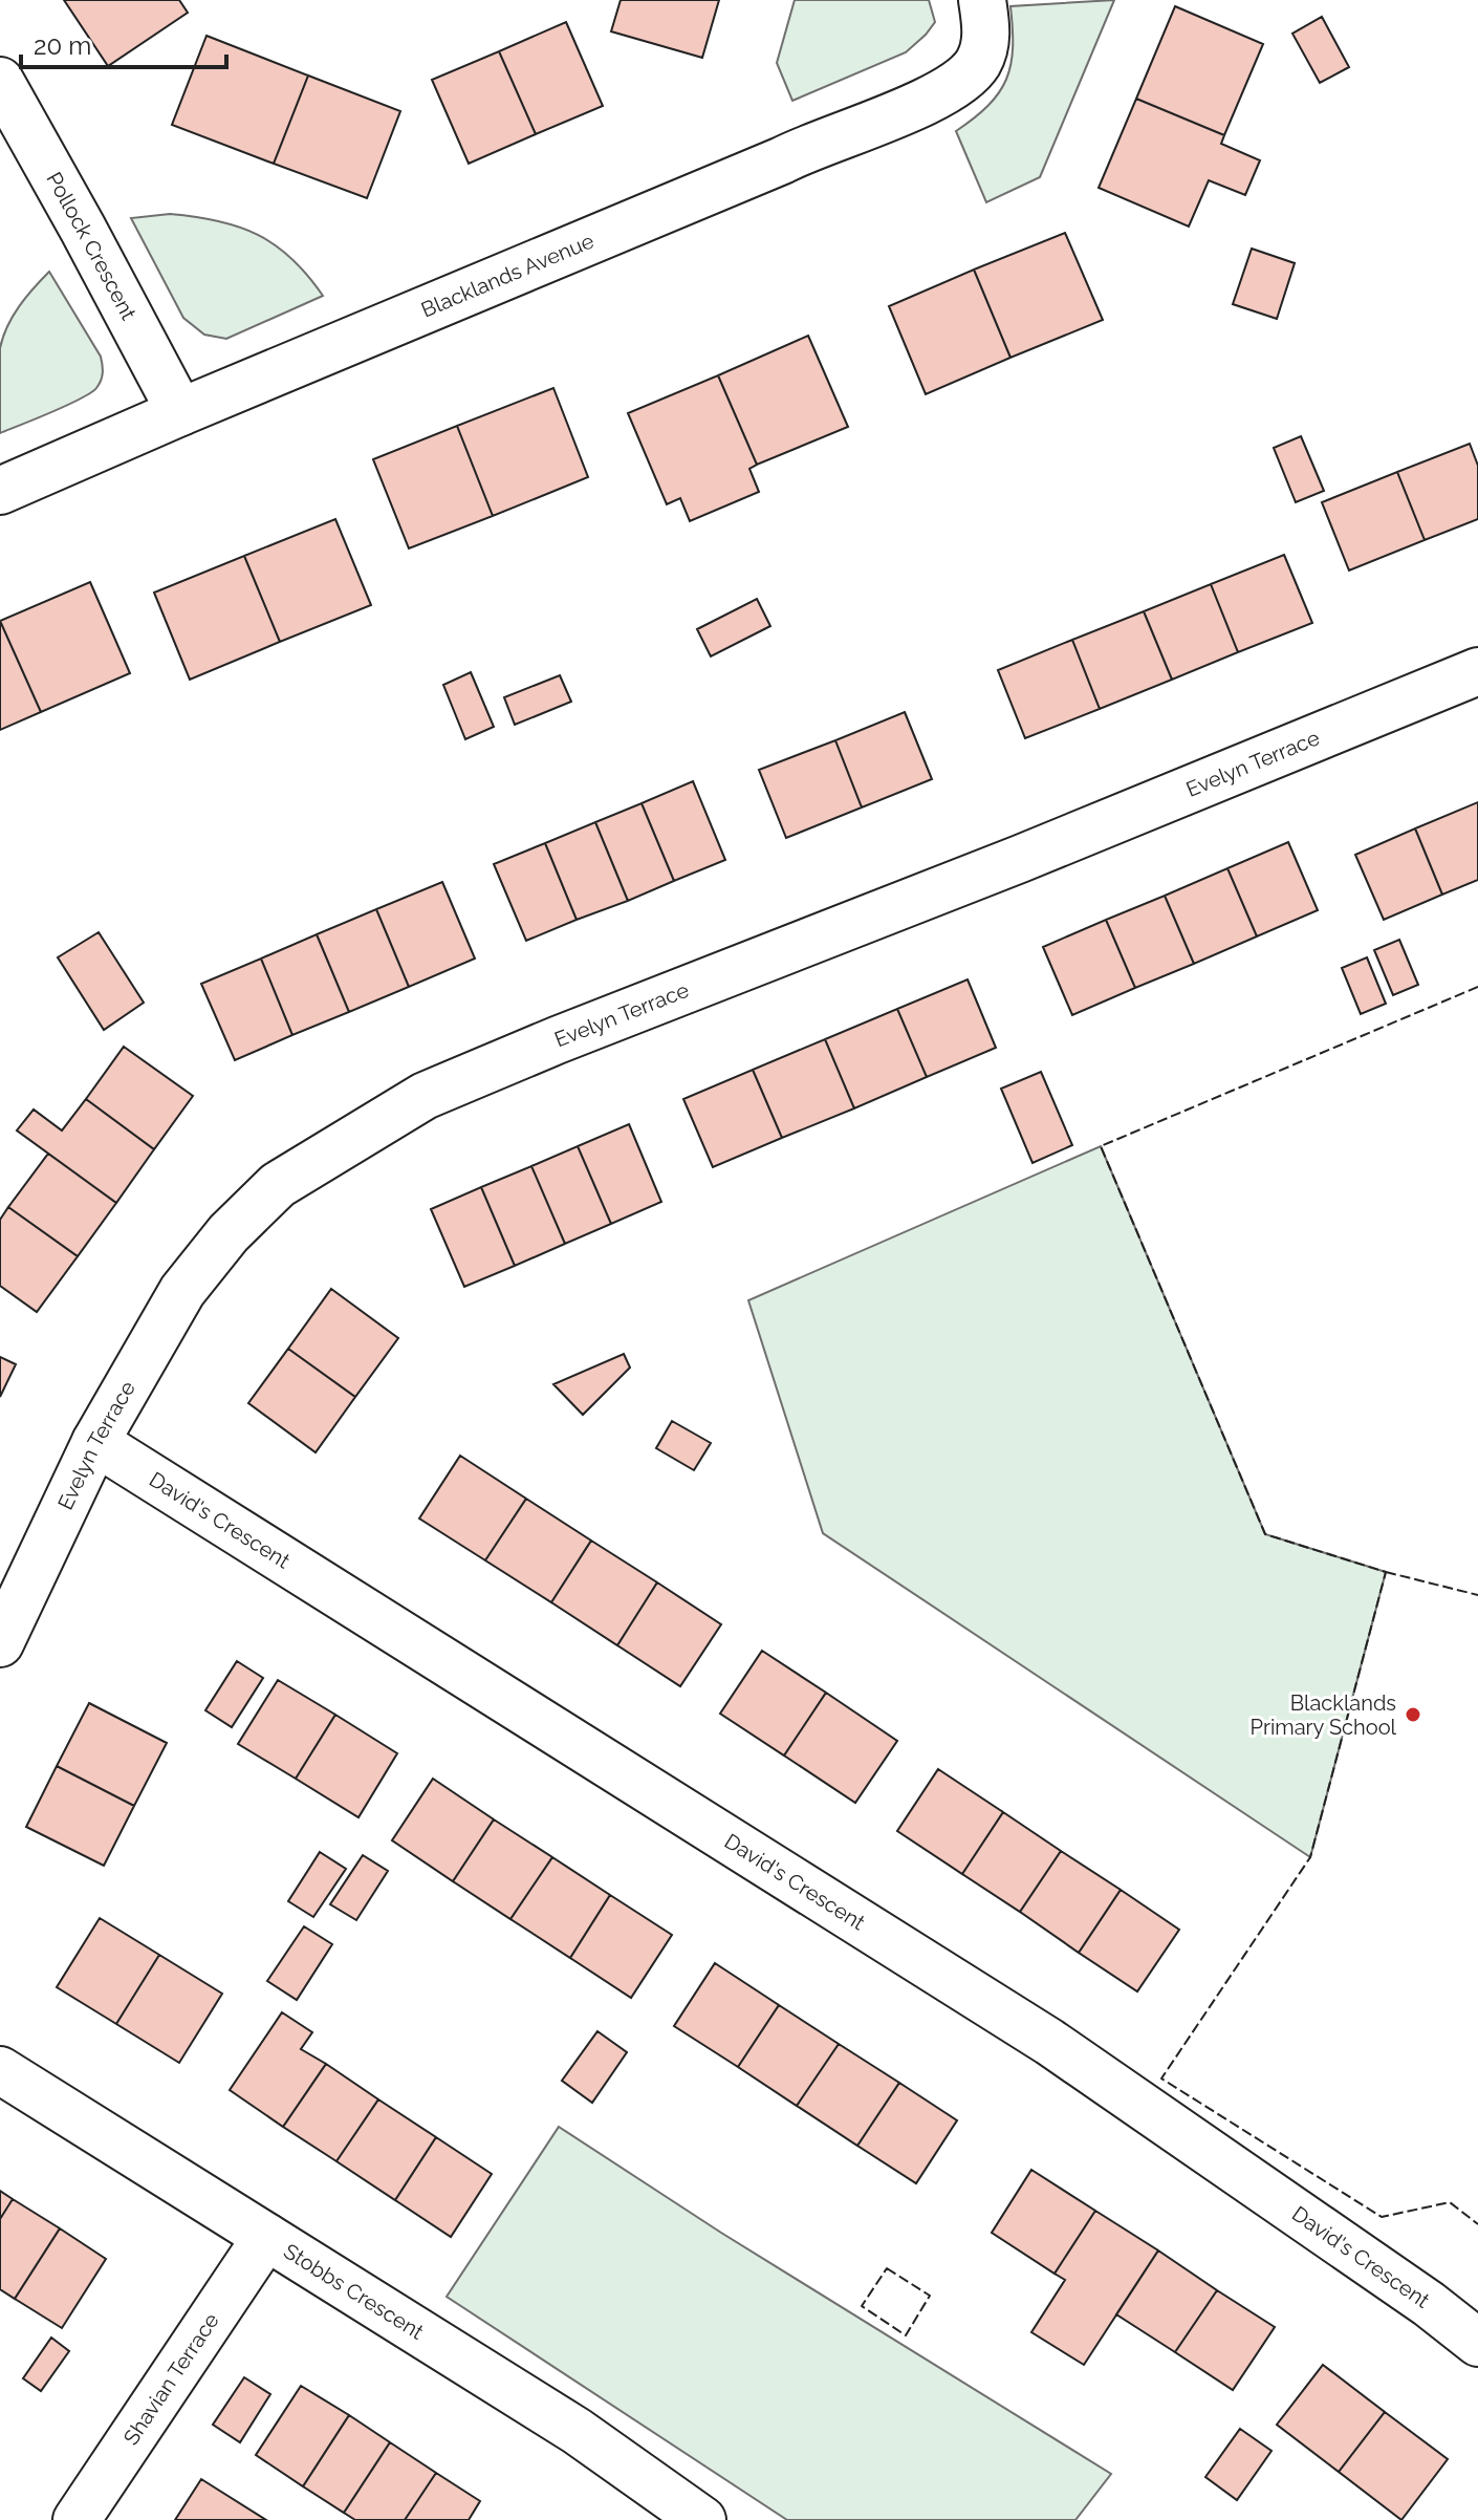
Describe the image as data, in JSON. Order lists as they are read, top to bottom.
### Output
{
  "streets": {
    "street": [
      "Pollock Crescent",
      "Blacklands Avenue",
      "Evelyn Terrace",
      "David's Crescent",
      "Stobbs Crescent",
      "Shavian Terrace"
    ]
  },
  "crossings": [
    ["Pollock Crescent", "Blacklands Avenue"],
    ["Evelyn Terrace", "David's Crescent"],
    ["Stobbs Crescent", "Shavian Terrace"]
  ],
  "places": ["Blacklands Primary School"],
  "scale_bar": "20 m"
}
